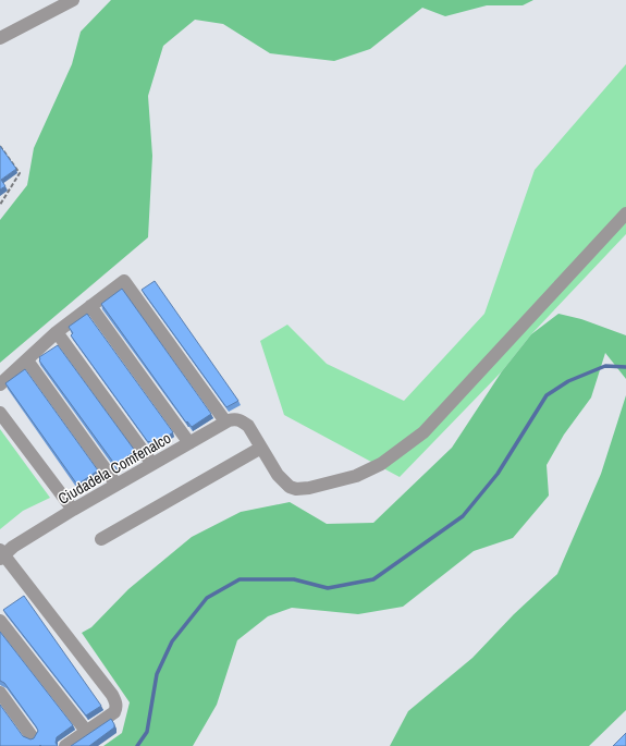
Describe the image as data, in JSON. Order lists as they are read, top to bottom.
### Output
{
  "streets": {
    "street": ["Ciudadela Comfenalco"]
  }
}
